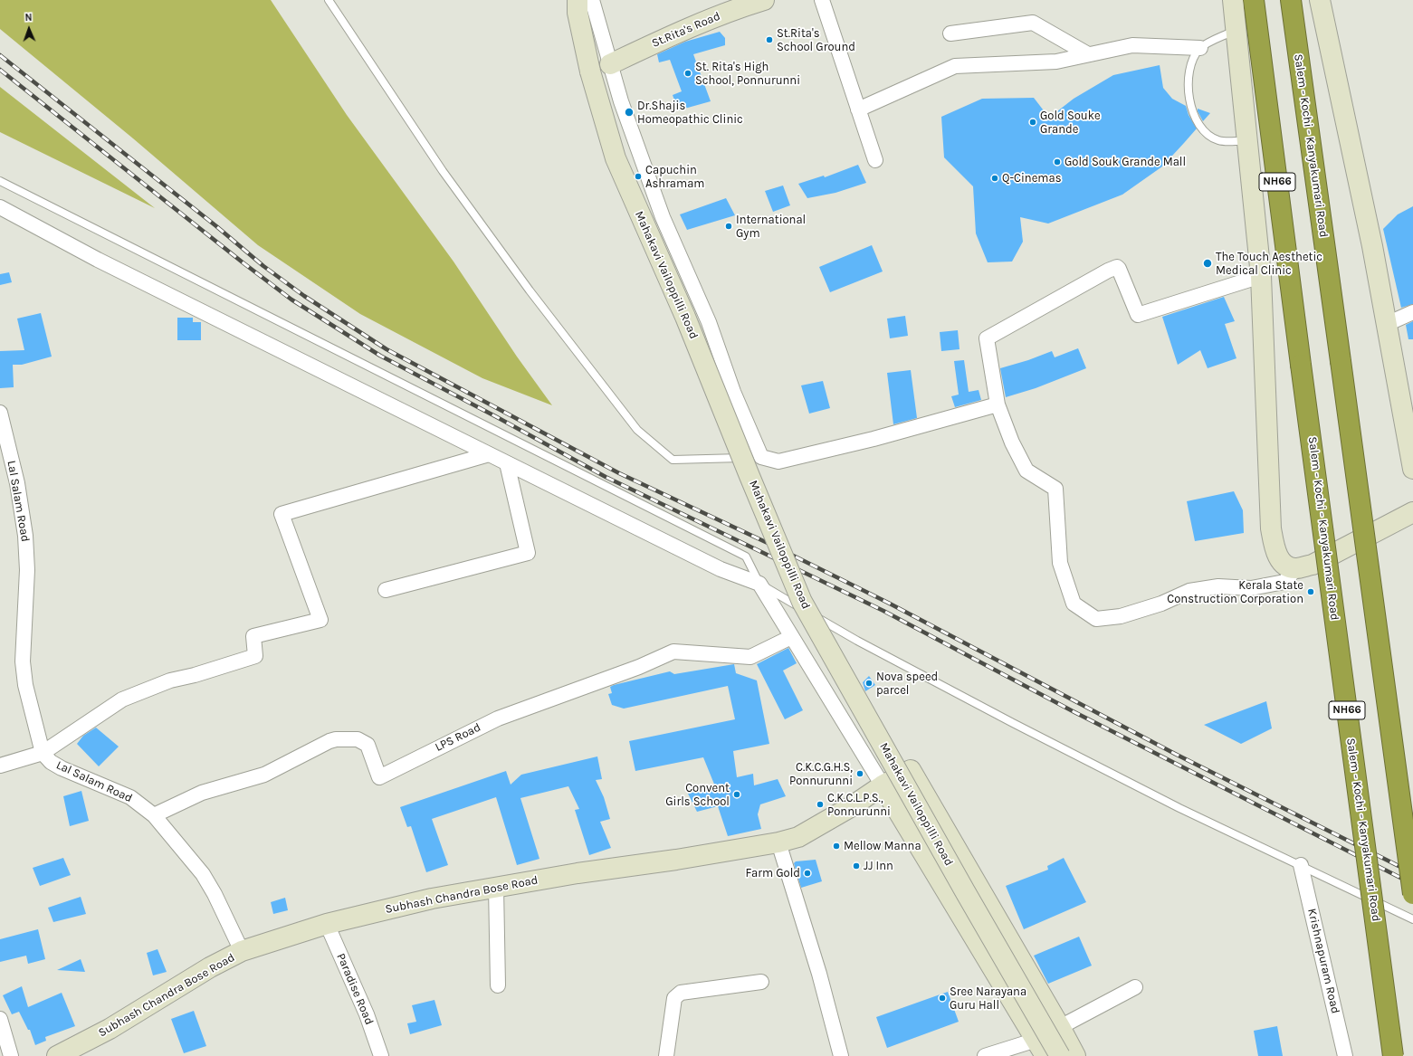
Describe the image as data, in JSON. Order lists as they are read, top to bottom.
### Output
{
  "streets": {
    "highway": ["Salem - Kochi - Kanyakumari Road", "NH66"],
    "main road": ["St.Rita's Road", "Mahakavi Vailoppilli Road", "Subhash Chandra Bose Road"],
    "street": [
      "Lal Salam Road",
      "LPS Road",
      "Krishnapuram Road",
      "Paradise Road"
    ]
  },
  "crossings": [
    ["Lal Salam Road", "LPS Road"],
    ["Lal Salam Road", "Subhash Chandra Bose Road"],
    ["Subhash Chandra Bose Road", "Paradise Road"]
  ],
  "places": [
    "St.Rita's School Ground",
    "St. Rita's High School, Ponnurunni",
    "Dr.Shajis Homeopathic Clinic",
    "Gold Souke Grande",
    "Gold Souk Grande Mall",
    "Capuchin Ashramam",
    "Q-Cinemas",
    "International Gym",
    "The Touch Aesthetic Medical Clinic",
    "Kerala State Construction Corporation",
    "Nova speed parcel",
    "C.K.C.G.H.S, Ponnurunni",
    "Convent Girls School",
    "C.K.C.L.P.S., Ponnurunni",
    "Mellow Manna",
    "JJ Inn",
    "Farm Gold",
    "Sree Narayana Guru Hall"
  ],
  "north": "top"
}
